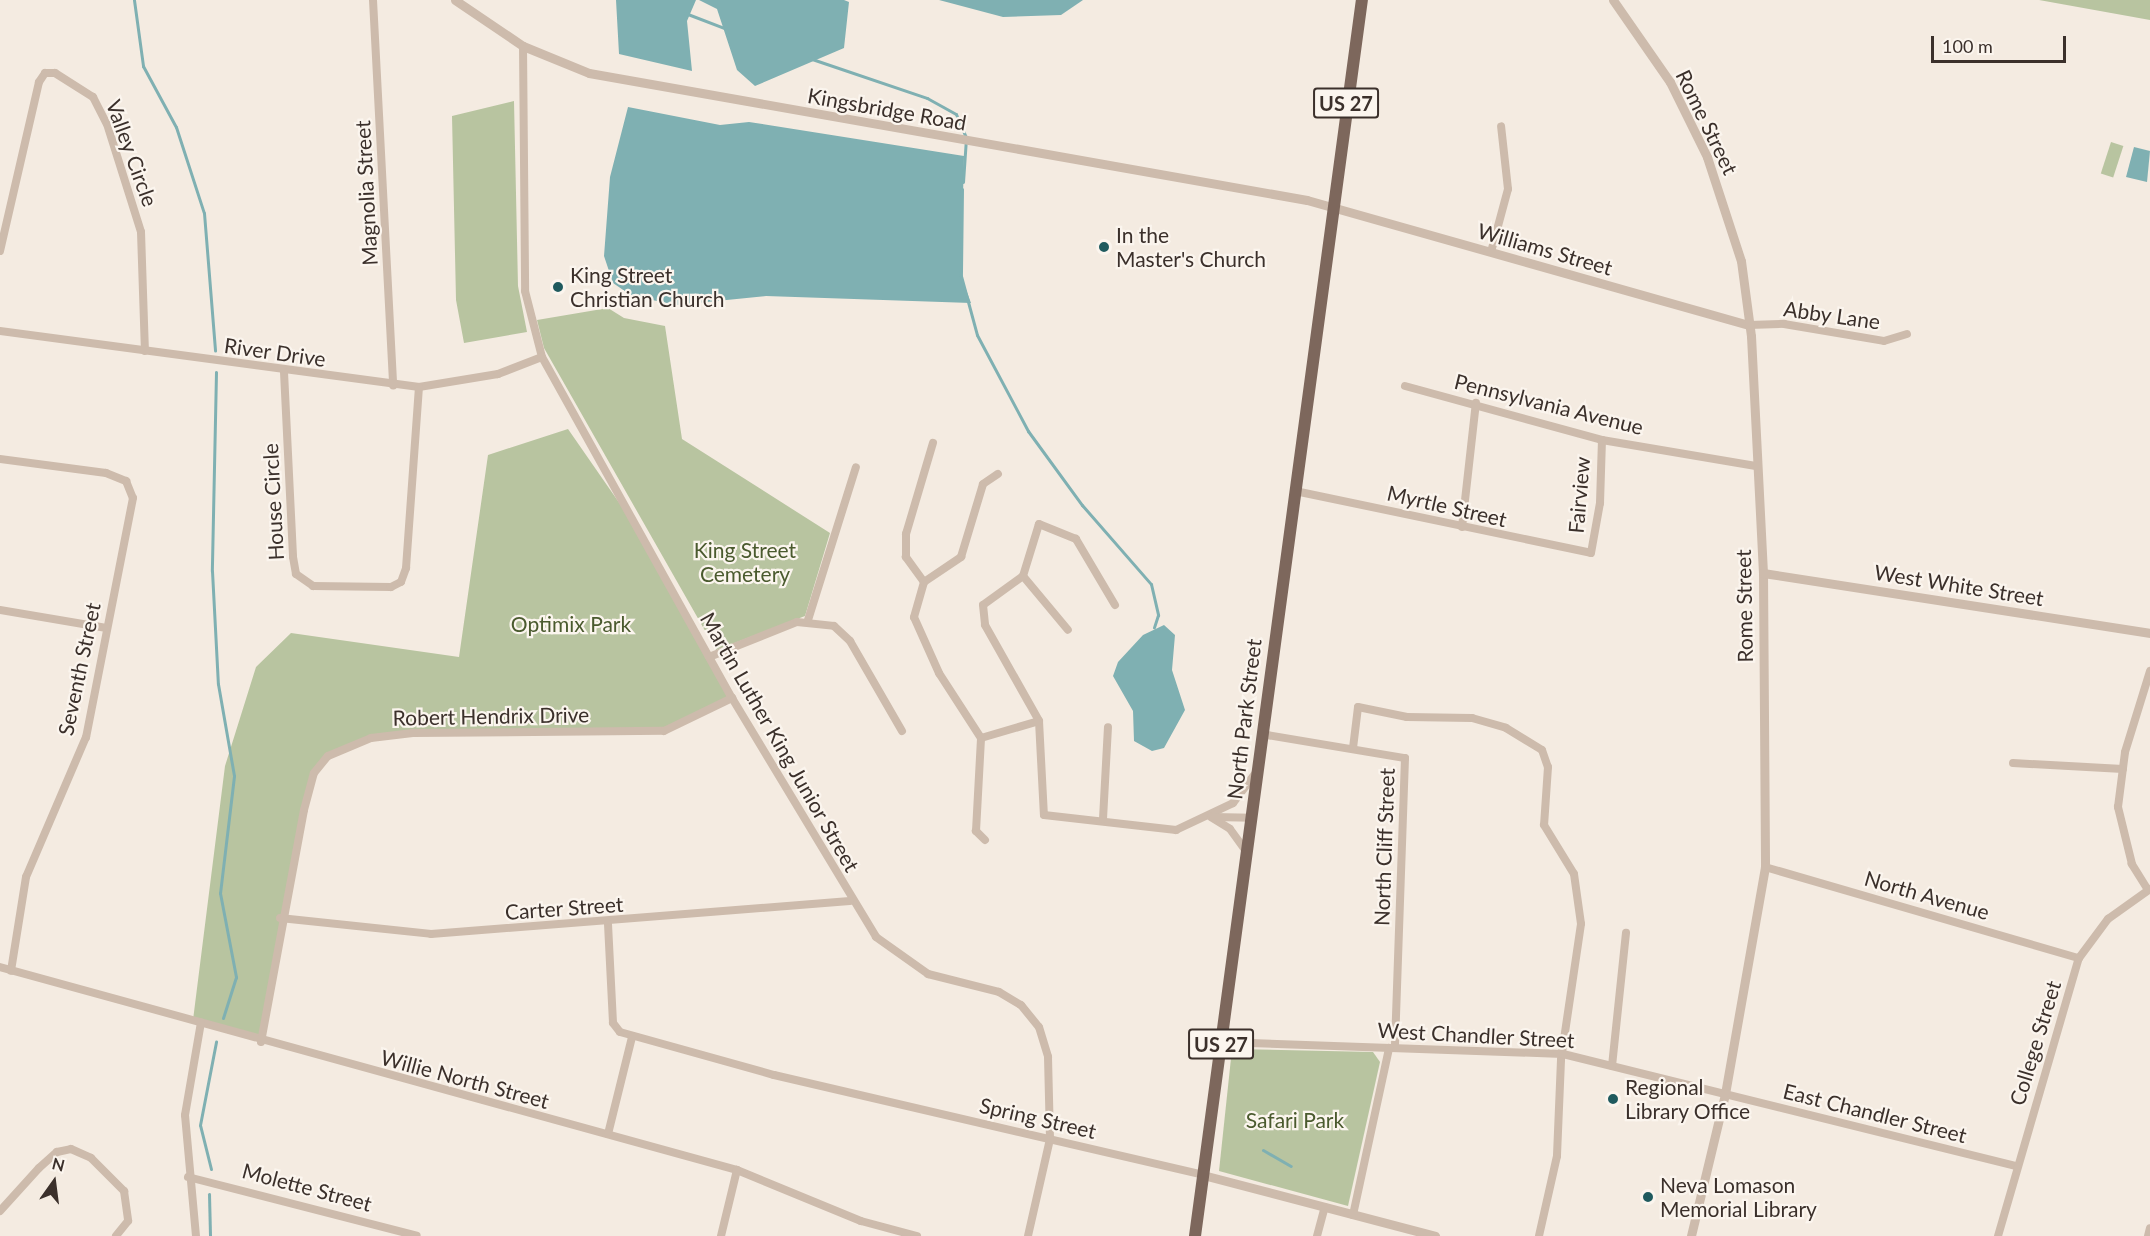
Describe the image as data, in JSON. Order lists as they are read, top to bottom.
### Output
{
  "streets": {
    "main road": ["US 27", "North Park Street"],
    "street": [
      "Kingsbridge Road",
      "Rome Street",
      "Valley Circle",
      "Magnolia Street",
      "Williams Street",
      "Abby Lane",
      "River Drive",
      "Pennsylvania Avenue",
      "Fairview",
      "House Circle",
      "Myrtle Street",
      "West White Street",
      "Seventh Street",
      "Robert Hendrix Drive",
      "Martin Luther King Junior Street",
      "North Cliff Street",
      "North Avenue",
      "Carter Street",
      "West Chandler Street",
      "College Street",
      "Willie North Street",
      "East Chandler Street",
      "Spring Street",
      "Molette Street"
    ]
  },
  "crossings": [
    ["US 27", "Kingsbridge Road"],
    ["US 27", "Williams Street"],
    ["US 27", "North Park Street"],
    ["Kingsbridge Road", "Williams Street"],
    ["Kingsbridge Road", "North Park Street"],
    ["Kingsbridge Road", "Martin Luther King Junior Street"],
    ["Rome Street", "Williams Street"],
    ["Rome Street", "Abby Lane"],
    ["Rome Street", "Pennsylvania Avenue"],
    ["Rome Street", "West White Street"],
    ["Rome Street", "North Avenue"],
    ["Rome Street", "West Chandler Street"],
    ["Rome Street", "East Chandler Street"],
    ["Valley Circle", "River Drive"],
    ["Magnolia Street", "River Drive"],
    ["Williams Street", "Abby Lane"],
    ["Williams Street", "North Park Street"],
    ["River Drive", "House Circle"],
    ["River Drive", "Martin Luther King Junior Street"],
    ["Pennsylvania Avenue", "Fairview"],
    ["Fairview", "Myrtle Street"],
    ["Myrtle Street", "North Park Street"],
    ["Seventh Street", "Willie North Street"],
    ["Robert Hendrix Drive", "Martin Luther King Junior Street"],
    ["Robert Hendrix Drive", "Carter Street"],
    ["Robert Hendrix Drive", "Willie North Street"],
    ["North Park Street", "North Cliff Street"],
    ["North Park Street", "West Chandler Street"],
    ["North Park Street", "Spring Street"],
    ["Martin Luther King Junior Street", "Carter Street"],
    ["Martin Luther King Junior Street", "Spring Street"],
    ["North Cliff Street", "West Chandler Street"],
    ["North Cliff Street", "Spring Street"],
    ["North Avenue", "College Street"],
    ["West Chandler Street", "East Chandler Street"],
    ["College Street", "East Chandler Street"]
  ],
  "parks": ["King Street Cemetery", "Optimix Park", "Safari Park"],
  "places": [
    "In the Master's Church",
    "King Street Christian Church",
    "Regional Library Office",
    "Neva Lomason Memorial Library"
  ],
  "scale_bar": "100 m",
  "north": "top"
}
